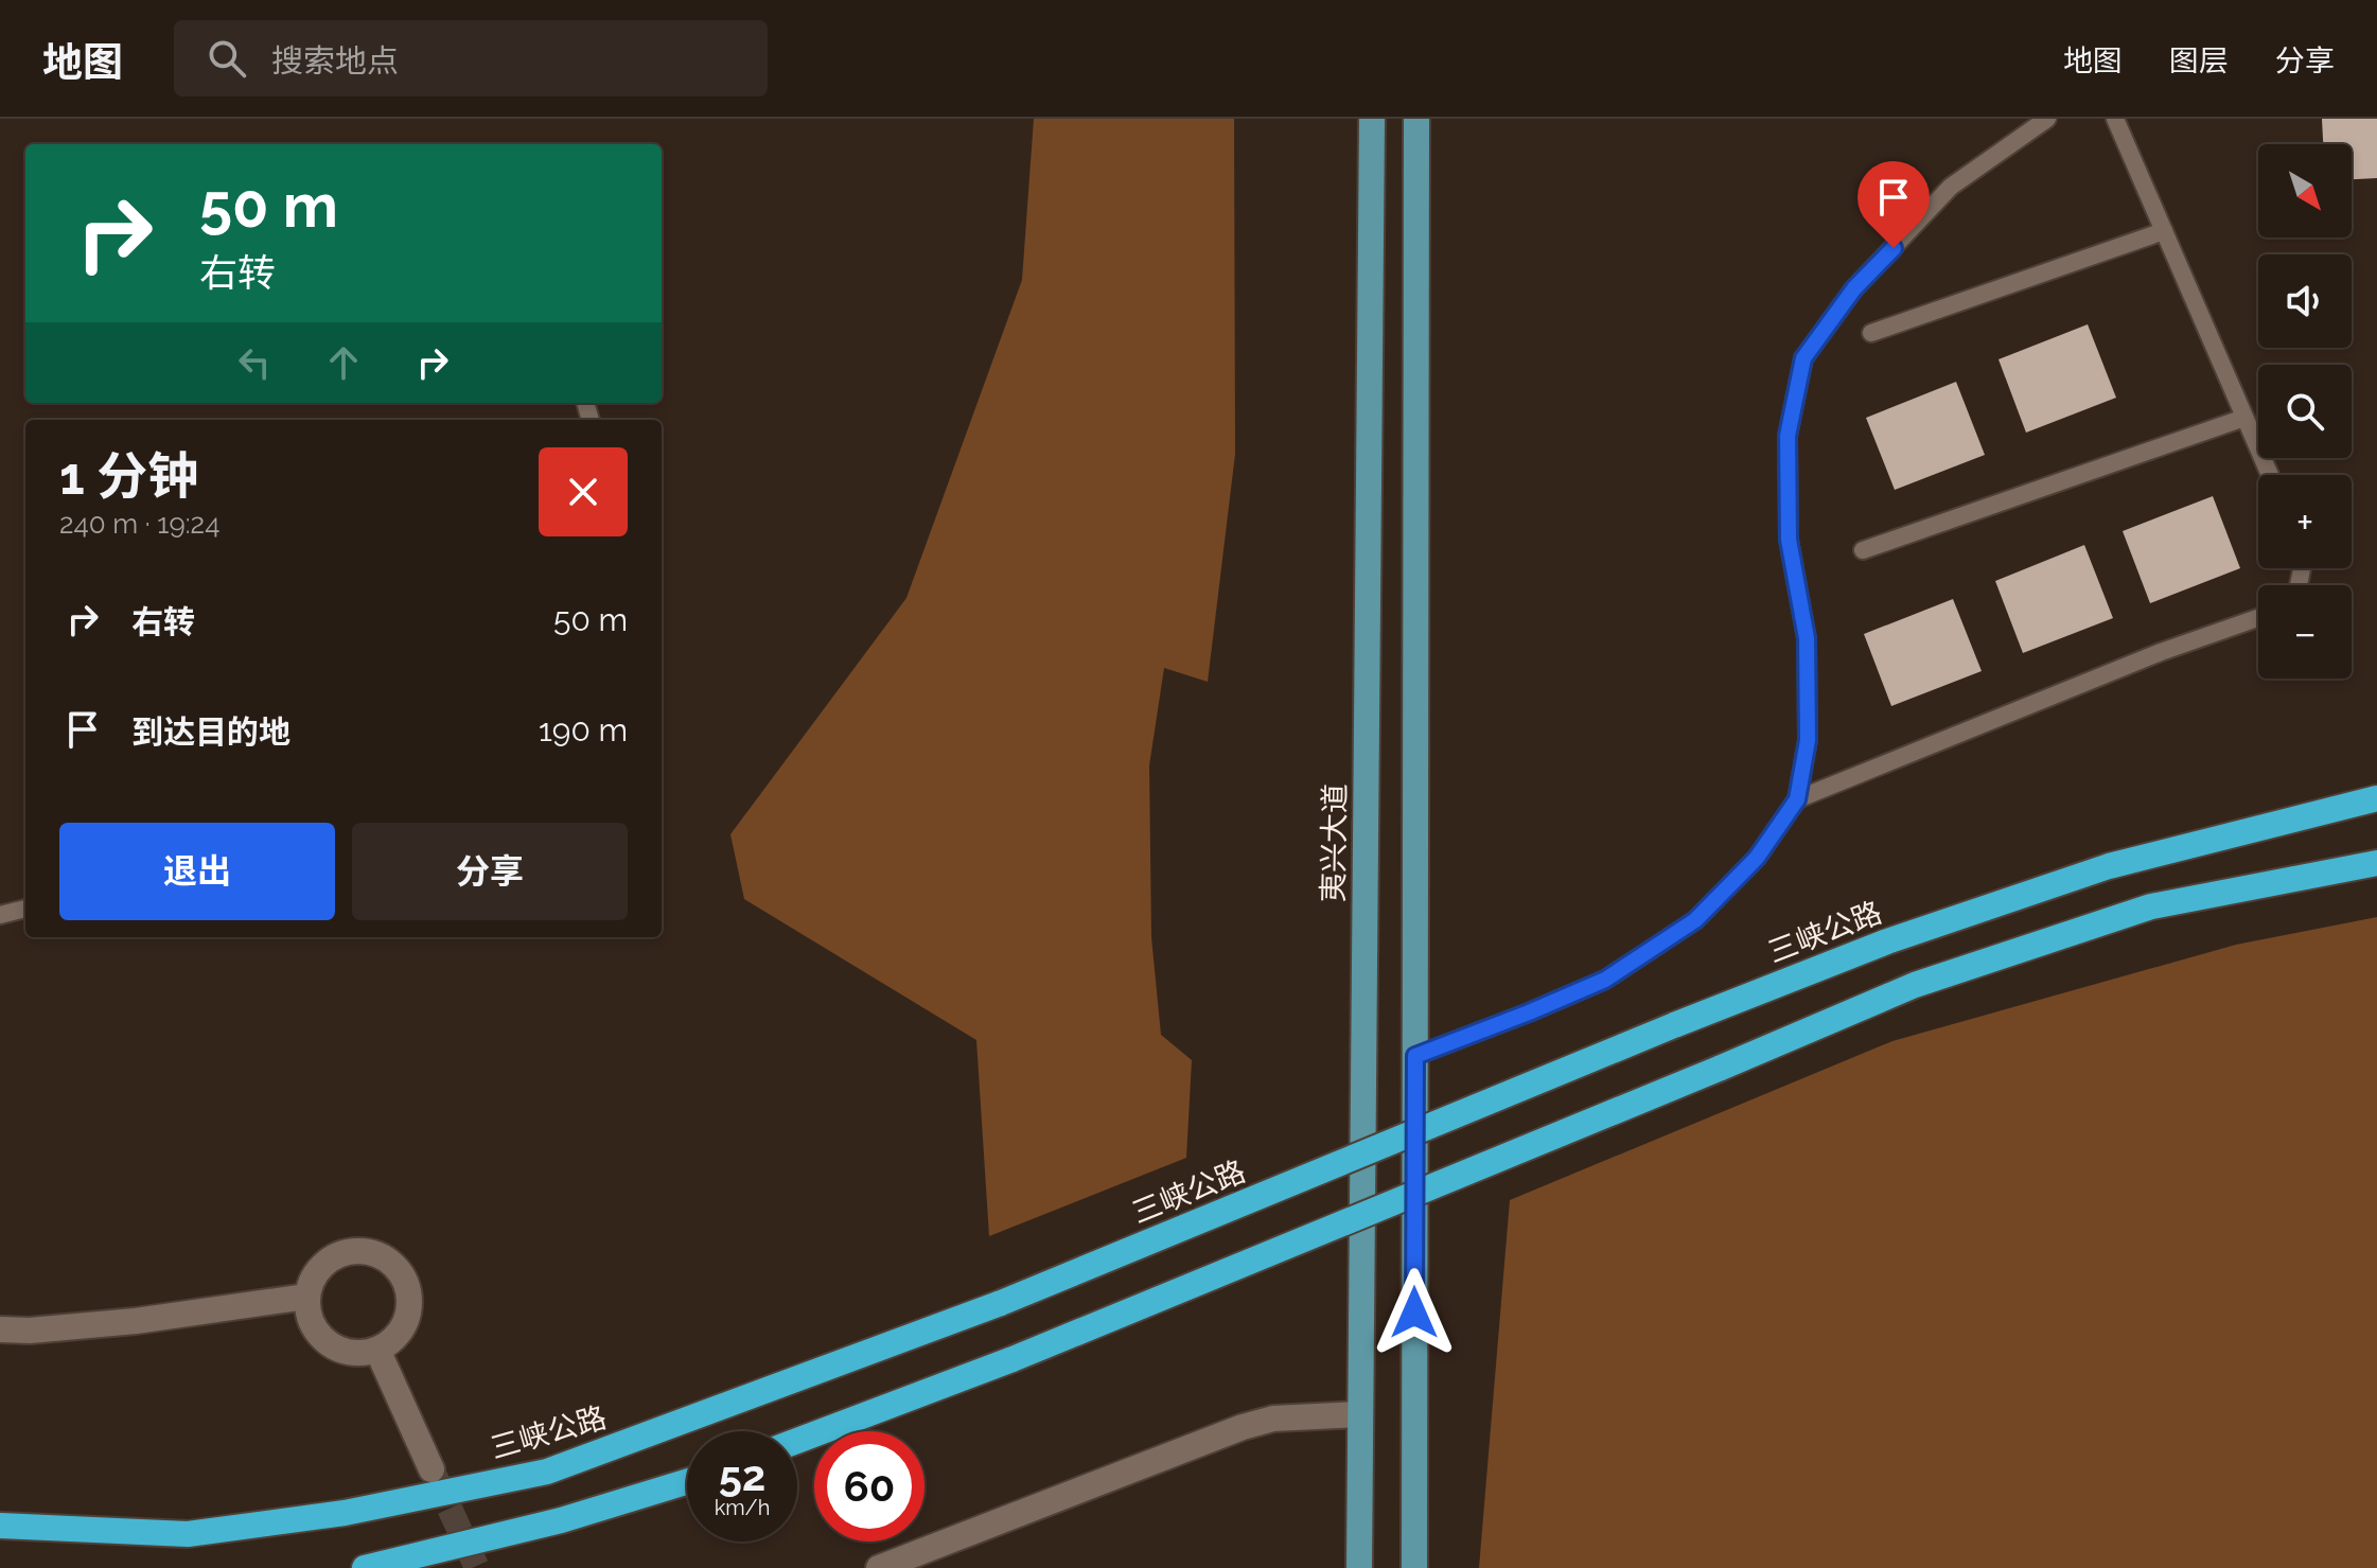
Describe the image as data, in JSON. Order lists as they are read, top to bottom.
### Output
{
  "streets": {
    "highway": ["三峡公路"],
    "main road": ["夷兴大道"]
  },
  "north": "bottom right",
  "page": {
    "header": "地图",
    "search": "搜索地点",
    "nav": ["地图", "图层", "分享"],
    "map_buttons": ["+", "−"],
    "turn": ["50 m", "右转"],
    "heading": ["1 分钟", "240 m · 19:24"],
    "list": [
      {
        "name": "右转",
        "value": "50 m"
      },
      {
        "name": "到达目的地",
        "value": "190 m"
      }
    ],
    "buttons": ["退出", "分享"],
    "speed": "52 km/h",
    "limit": "60"
  }
}
